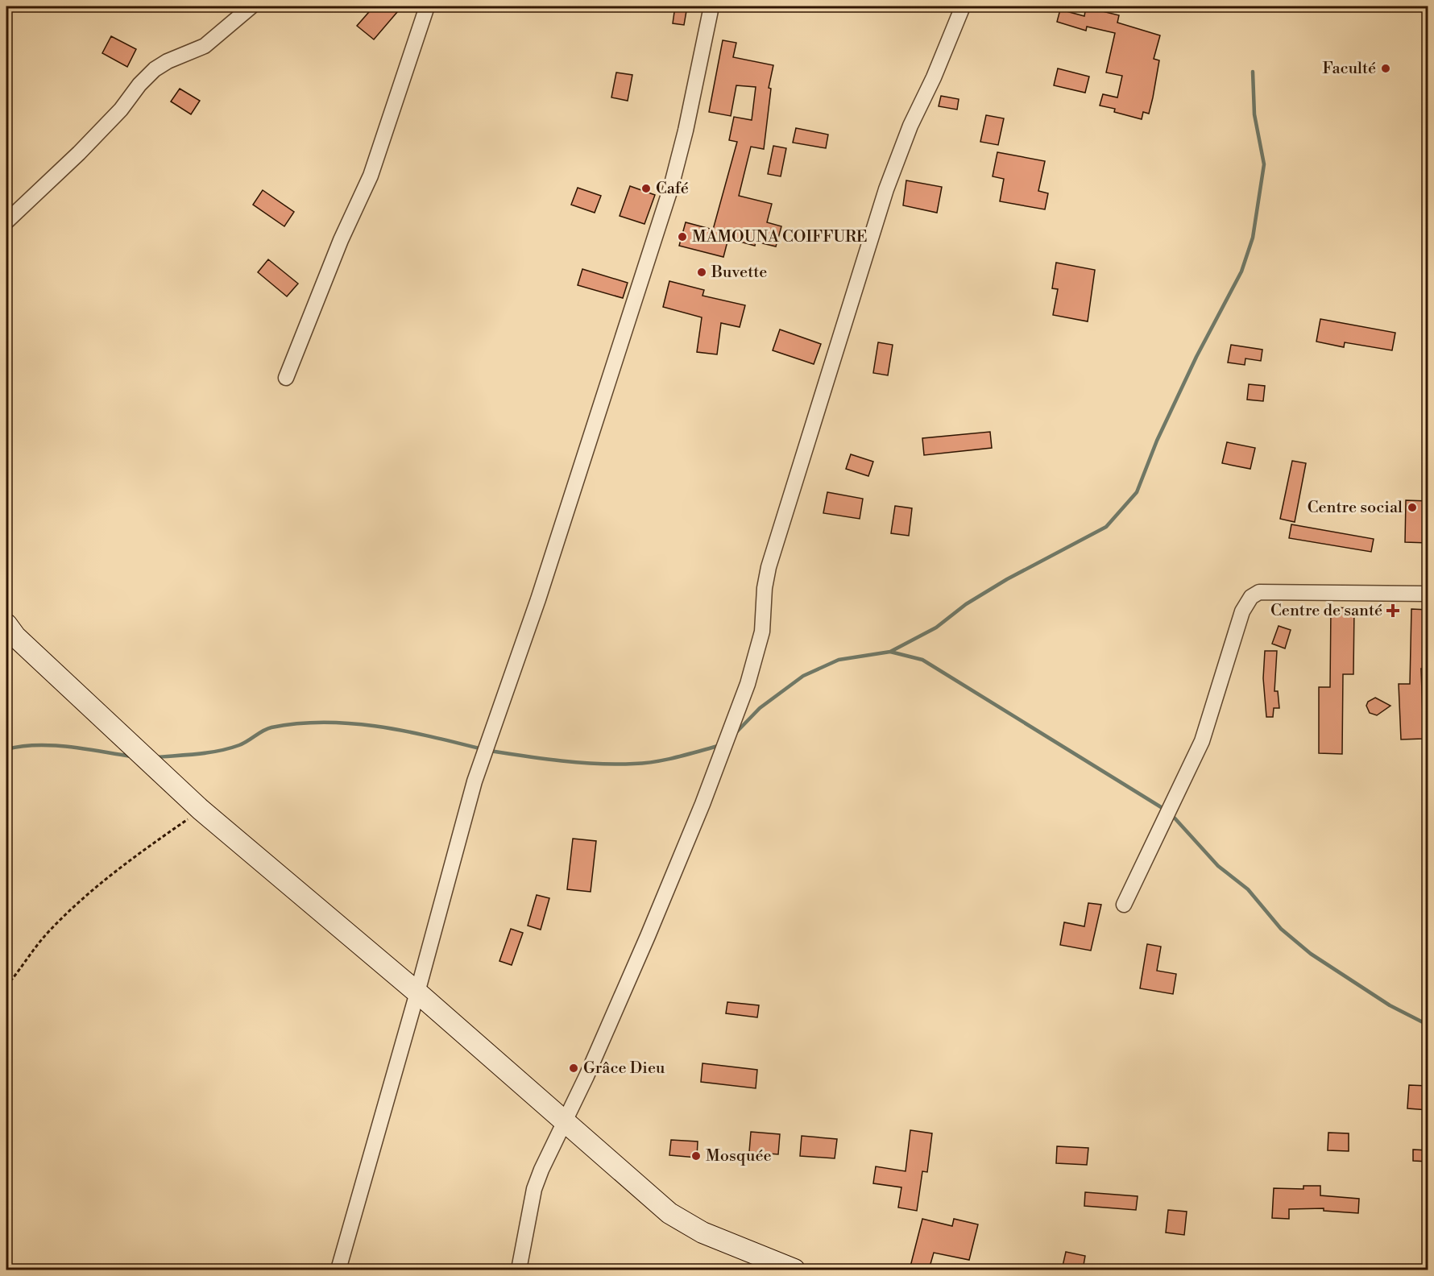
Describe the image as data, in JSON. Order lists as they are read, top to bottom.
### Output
{
  "places": {
    "other": [
      "Faculté",
      "Café",
      "MAMOUNA COIFFURE",
      "Buvette",
      "Centre social",
      "Grâce Dieu",
      "Mosquée"
    ],
    "health": ["Centre de santé"]
  }
}
